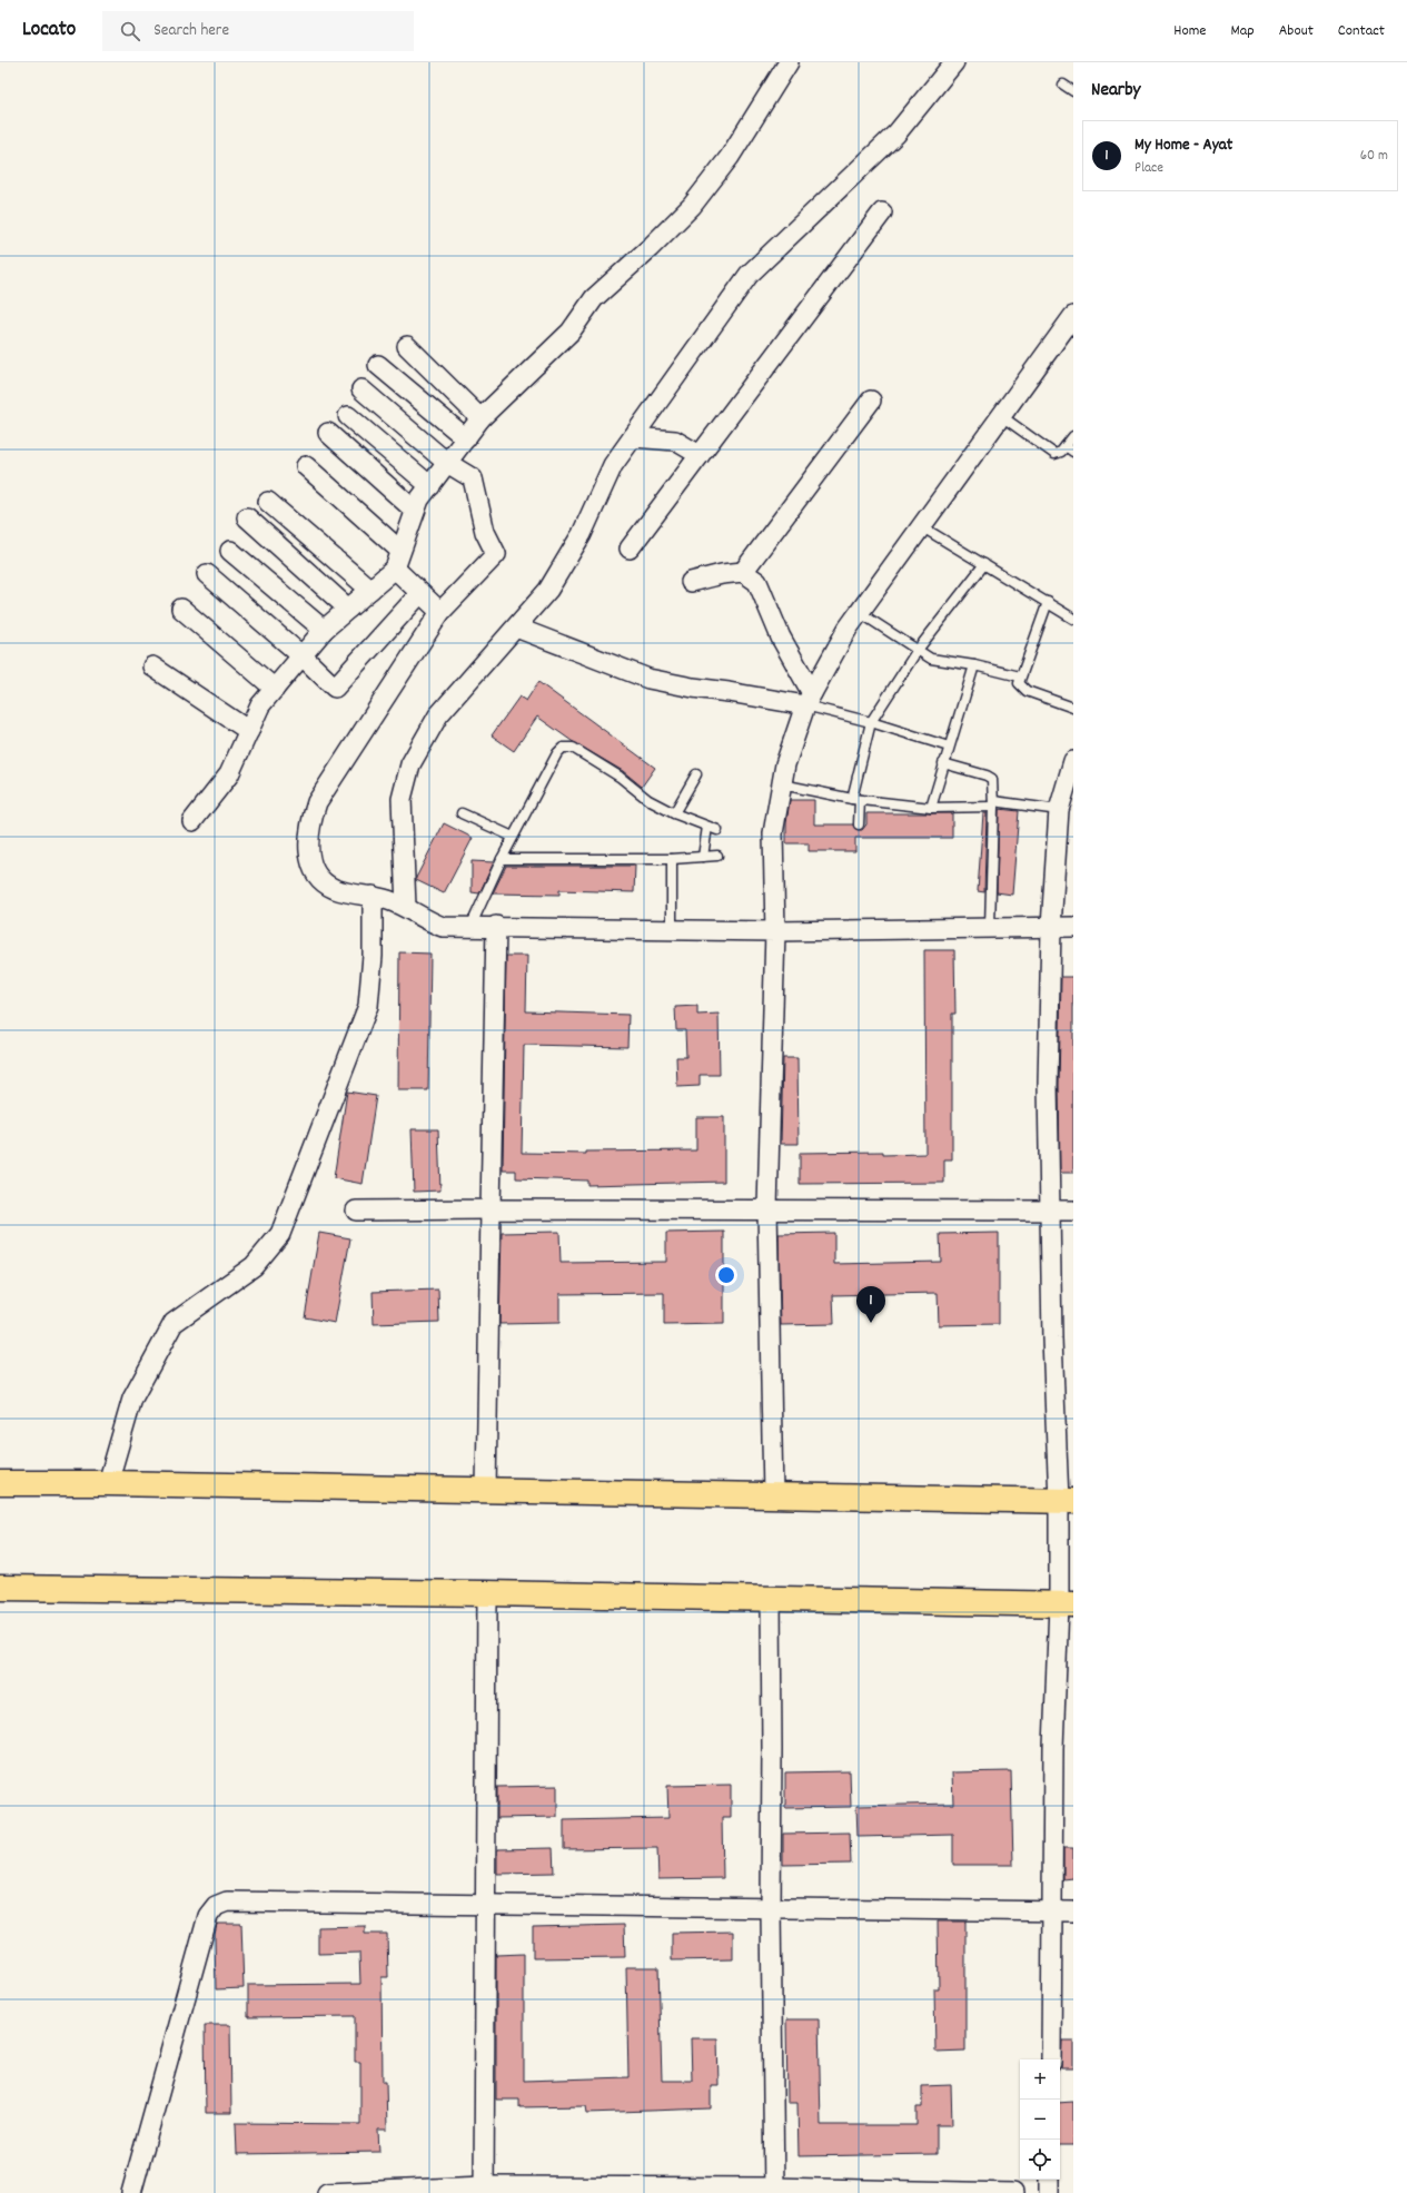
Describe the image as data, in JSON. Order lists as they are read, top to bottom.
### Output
{
  "page": {
    "header": "Locato",
    "search": "Search here",
    "nav": [
      "Home",
      "Map",
      "About",
      "Contact"
    ],
    "heading": "Nearby",
    "list": [
      {
        "mark": "1",
        "name": "My Home - Ayat",
        "note": "Place",
        "value": "60 m"
      }
    ],
    "pins": "1",
    "map_buttons": ["+", "−"]
  }
}
